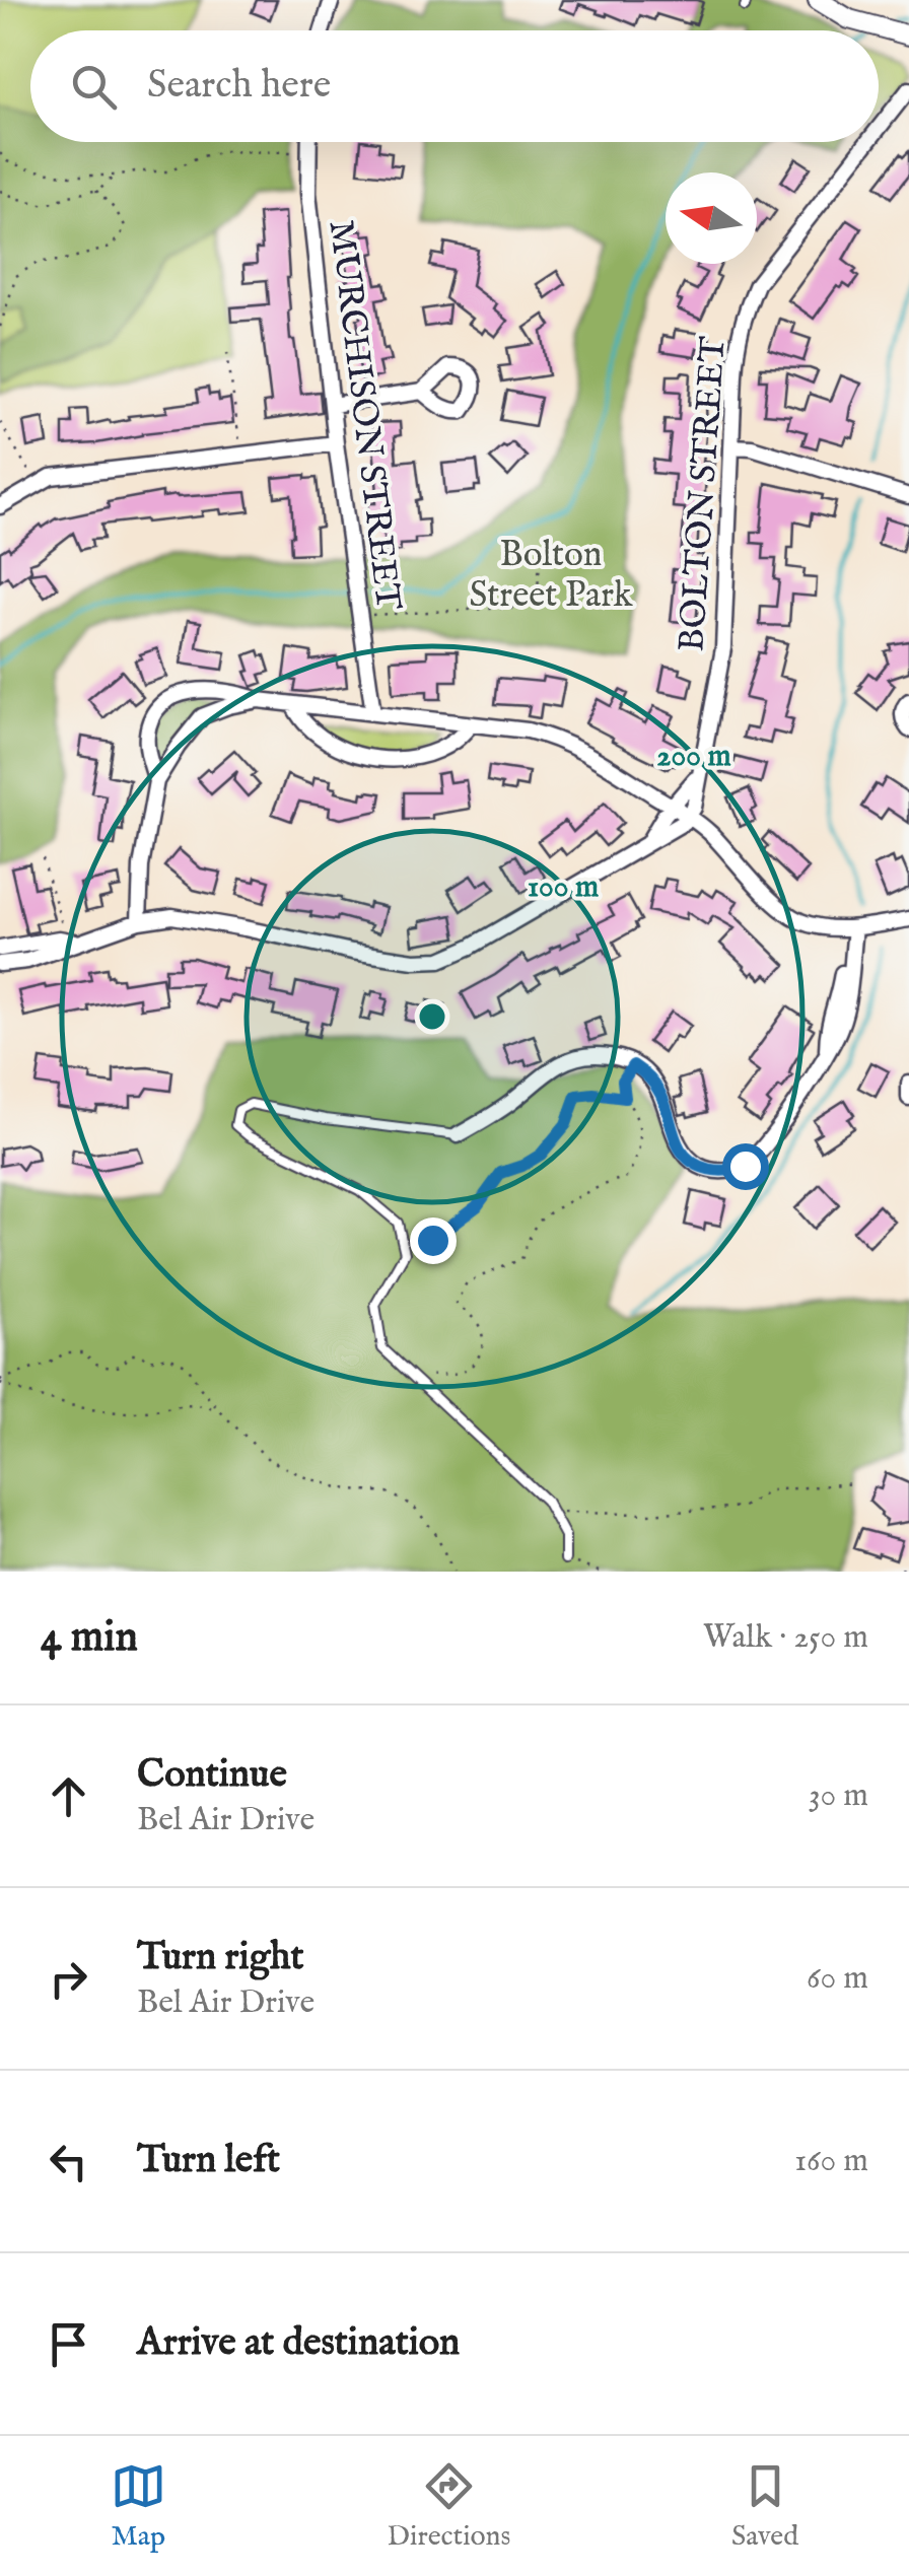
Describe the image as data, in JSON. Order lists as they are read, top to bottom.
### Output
{
  "streets": {
    "street": ["MURCHISON STREET", "BOLTON STREET"]
  },
  "parks": ["Bolton Street Park"],
  "north": "left",
  "page": {
    "search": "Search here",
    "heading": ["4 min", "Walk · 250 m"],
    "list": [
      ["Continue", "Bel Air Drive", "30 m"],
      ["Turn right", "Bel Air Drive", "60 m"],
      ["Turn left", "160 m"],
      "Arrive at destination"
    ],
    "nav": ["Map", "Directions", "Saved"]
  },
  "rings": ["200 m", "100 m"]
}
